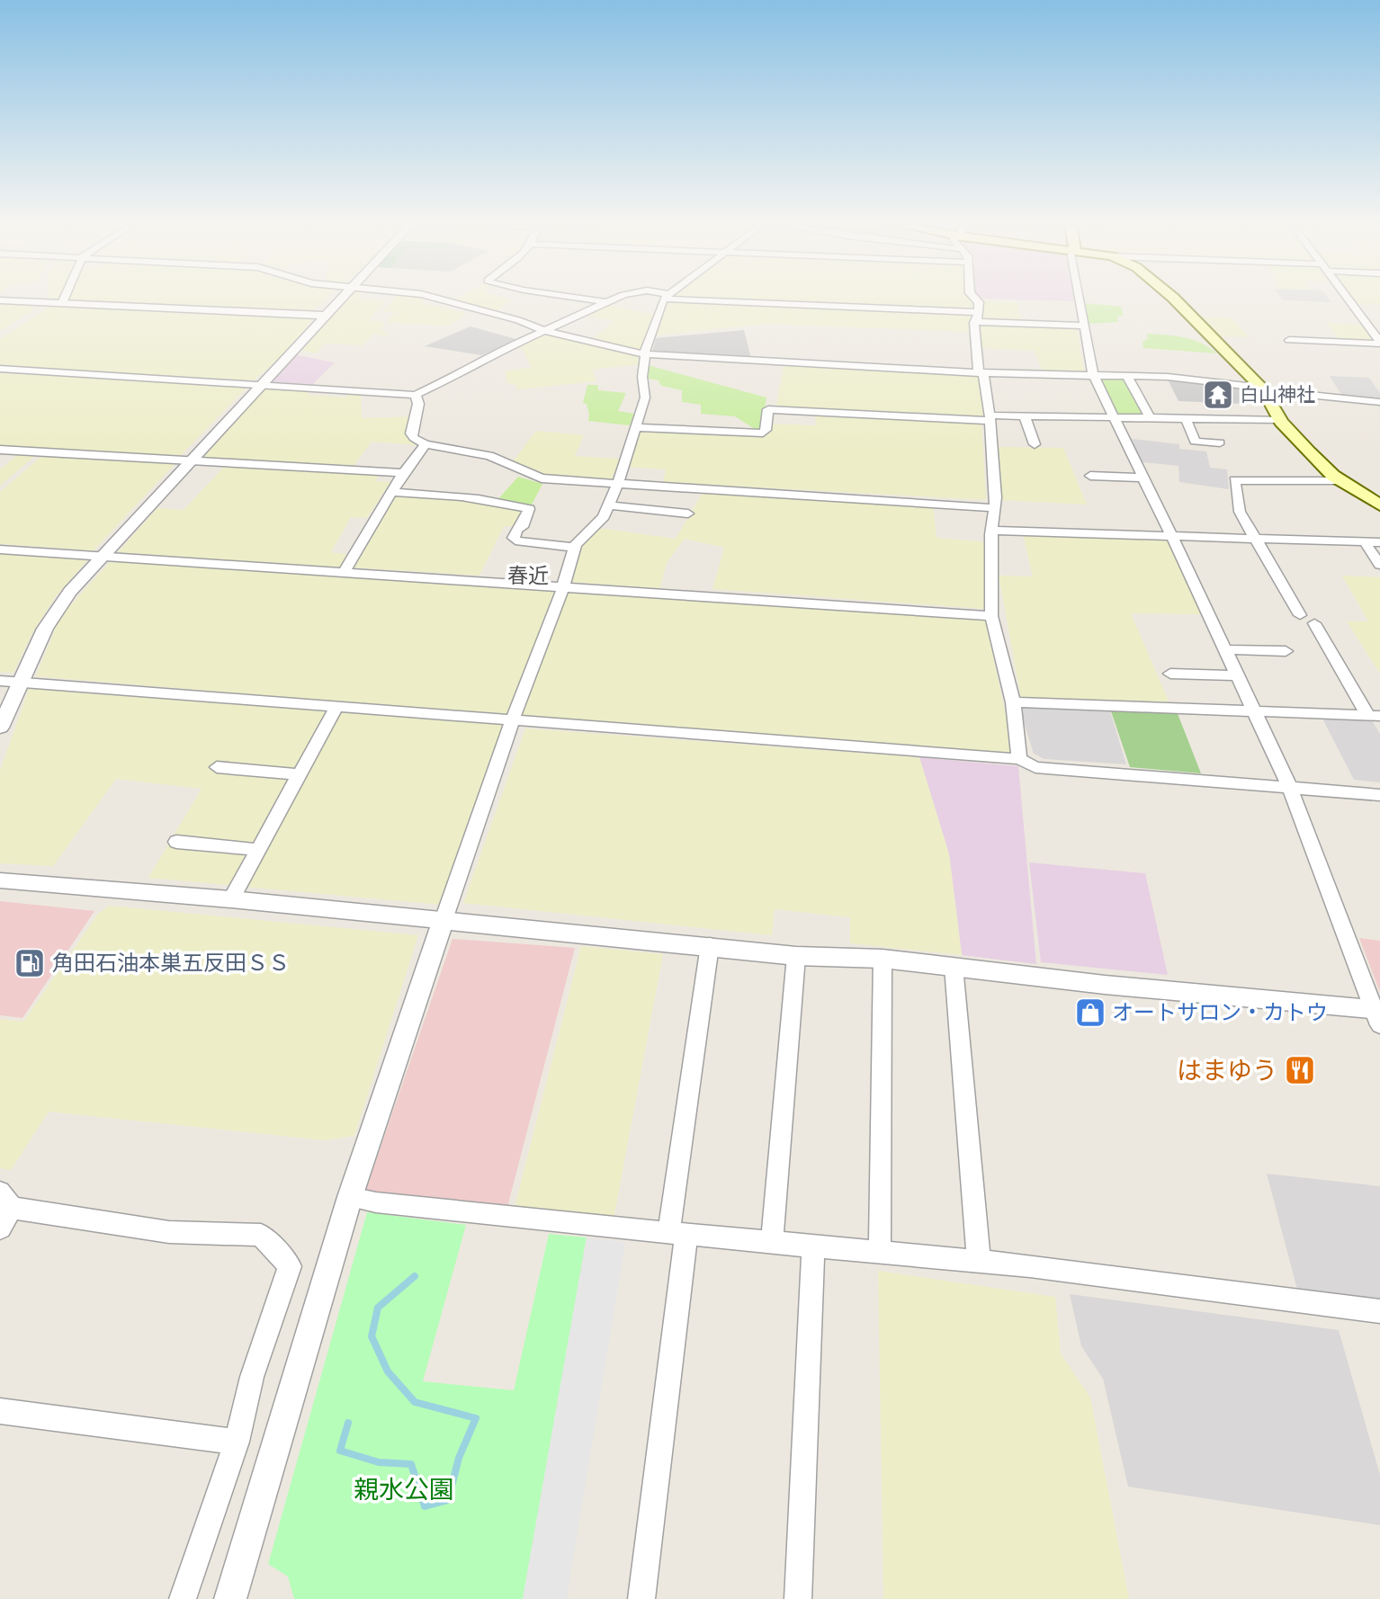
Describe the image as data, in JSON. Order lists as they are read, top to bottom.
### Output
{
  "districts": ["春近"],
  "parks": ["親水公園"],
  "places": {
    "temple": ["白山神社"],
    "fuel station": ["角田石油本巣五反田ＳＳ"],
    "shop": ["オートサロン・カトウ"],
    "restaurant": ["はまゆう"]
  }
}
